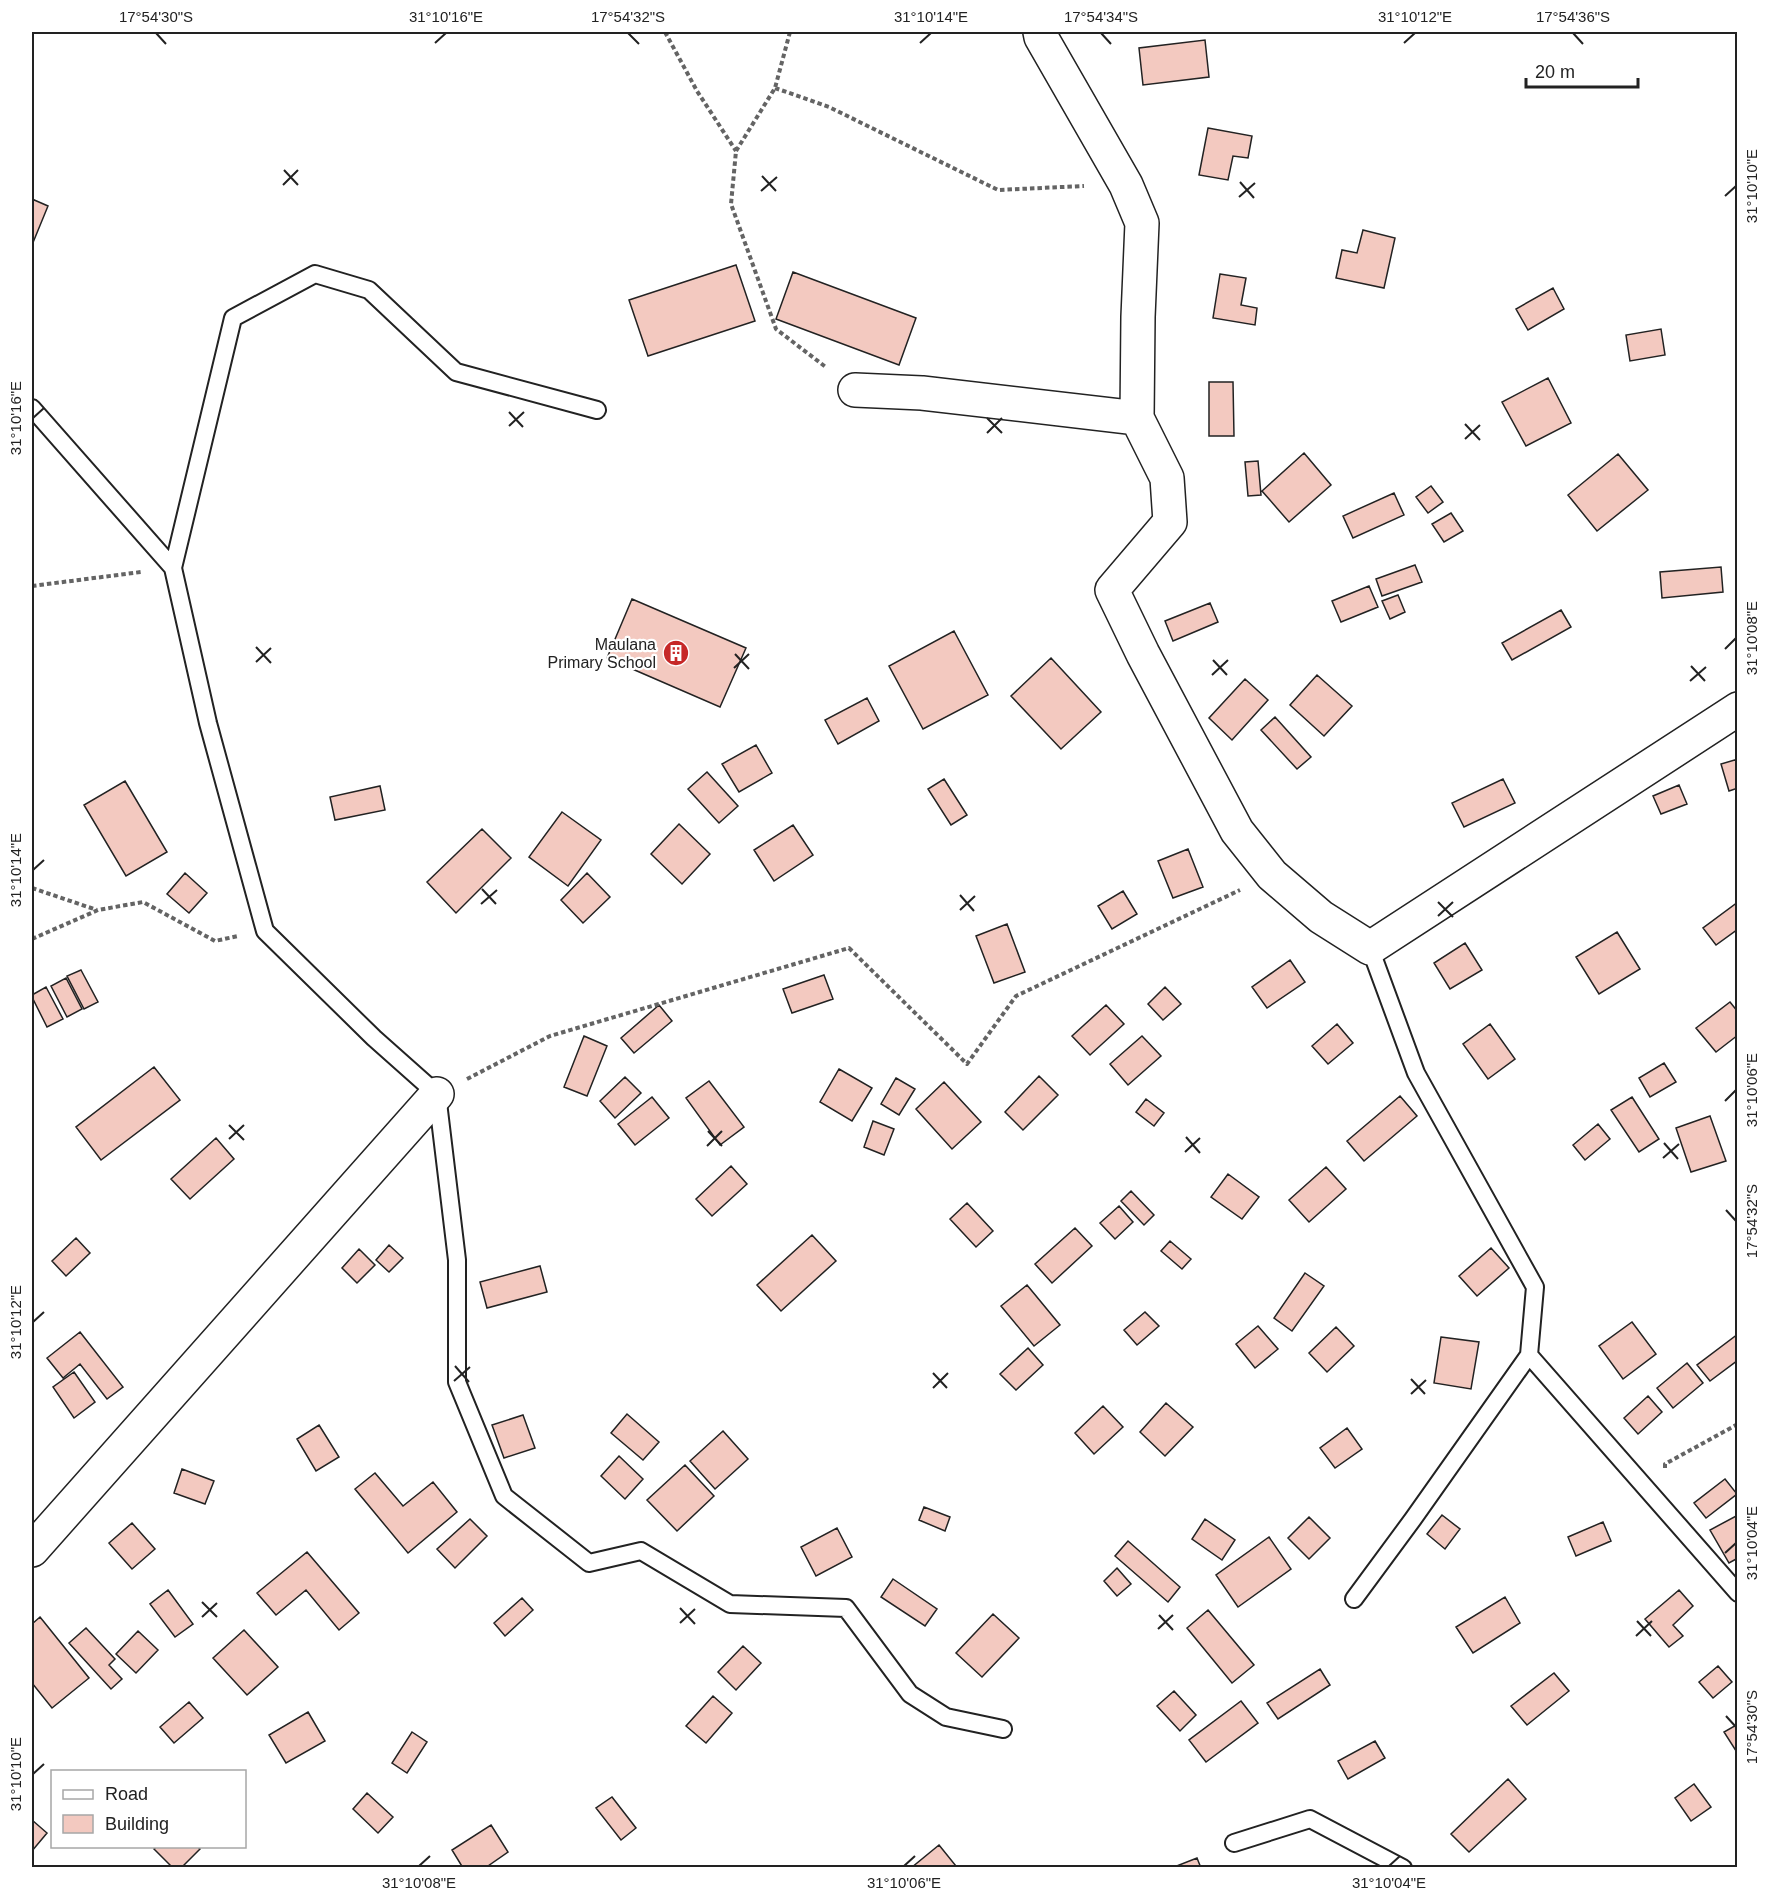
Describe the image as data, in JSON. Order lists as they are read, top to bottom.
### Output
{
  "places": {
    "building": ["Maulana Primary School"]
  },
  "legend": ["Road", "Building"],
  "scale_bar": "20 m",
  "coordinates": [
    "17°54'30\"S",
    "31°10'16\"E",
    "17°54'32\"S",
    "31°10'14\"E",
    "17°54'34\"S",
    "31°10'12\"E",
    "17°54'36\"S",
    "31°10'10\"E",
    "31°10'08\"E",
    "31°10'06\"E",
    "31°10'04\"E"
  ]
}
